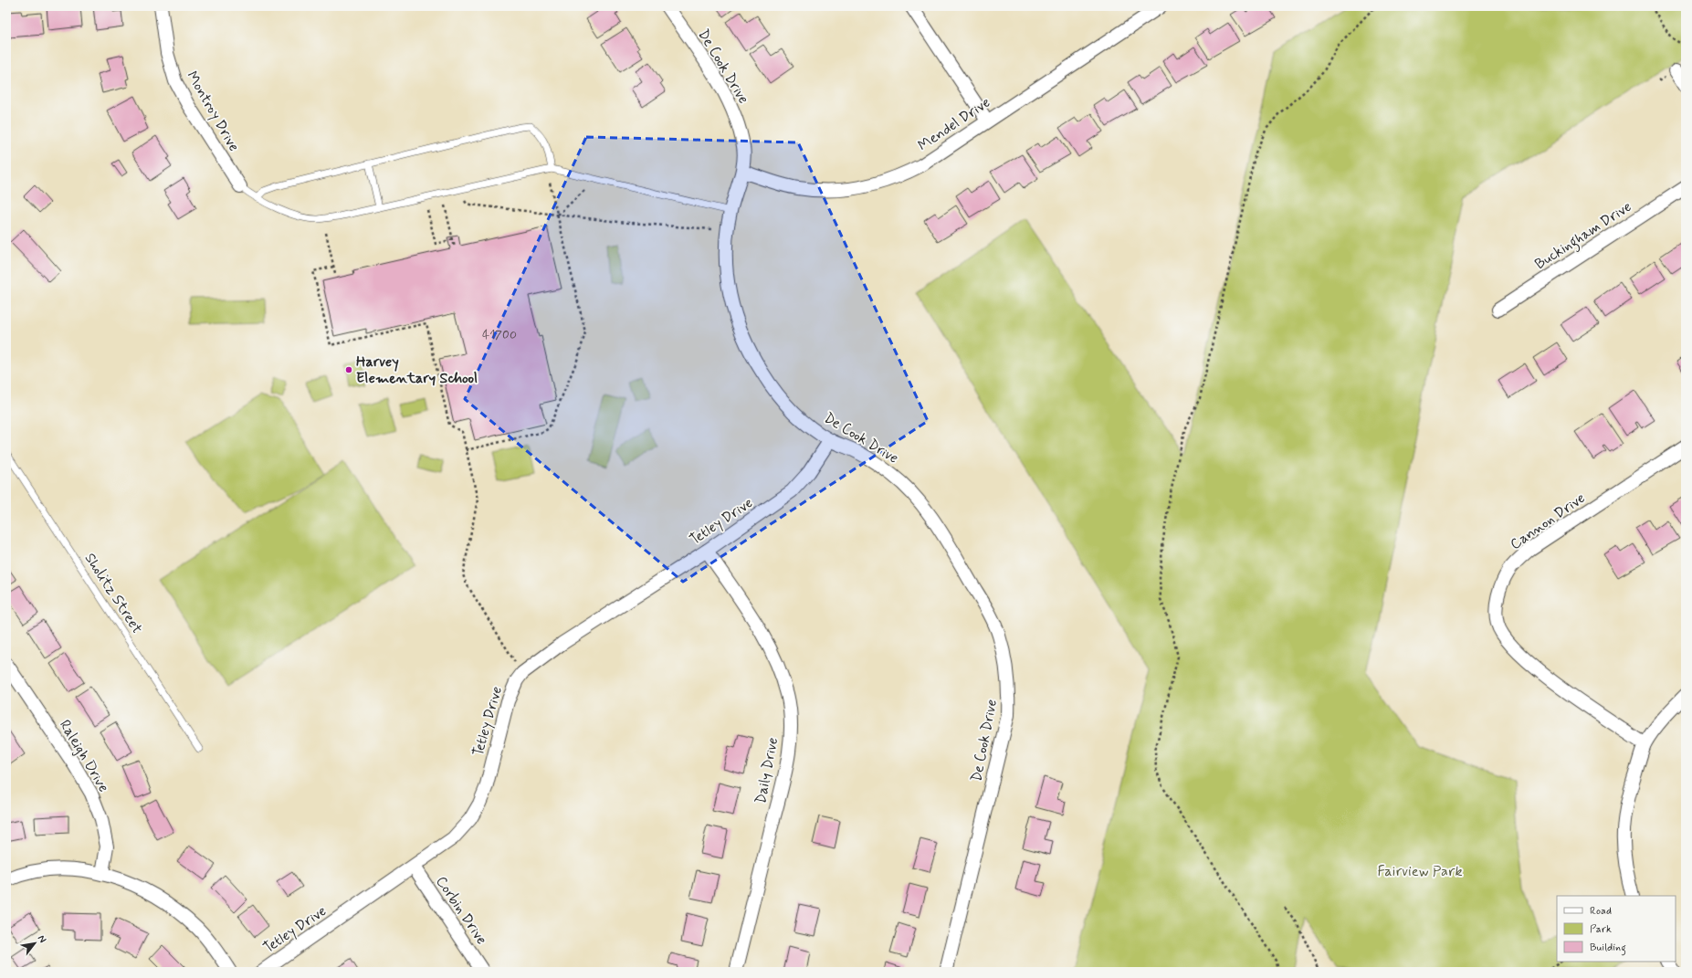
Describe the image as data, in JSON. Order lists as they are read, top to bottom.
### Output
{
  "streets": {
    "street": [
      "De Cook Drive",
      "Montroy Drive",
      "Mendel Drive",
      "Buckingham Drive",
      "Tetley Drive",
      "Cannon Drive",
      "Raleigh Drive",
      "Daily Drive",
      "Corbin Drive"
    ],
    "lane": ["Sholitz Street"]
  },
  "crossings": [
    ["De Cook Drive", "Mendel Drive"],
    ["De Cook Drive", "Tetley Drive"],
    ["Tetley Drive", "Daily Drive"],
    ["Tetley Drive", "Corbin Drive"]
  ],
  "parks": ["Fairview Park"],
  "places": ["Harvey Elementary School"],
  "house_numbers": ["41700"],
  "legend": ["Road", "Park", "Building"],
  "north": "top right"
}
